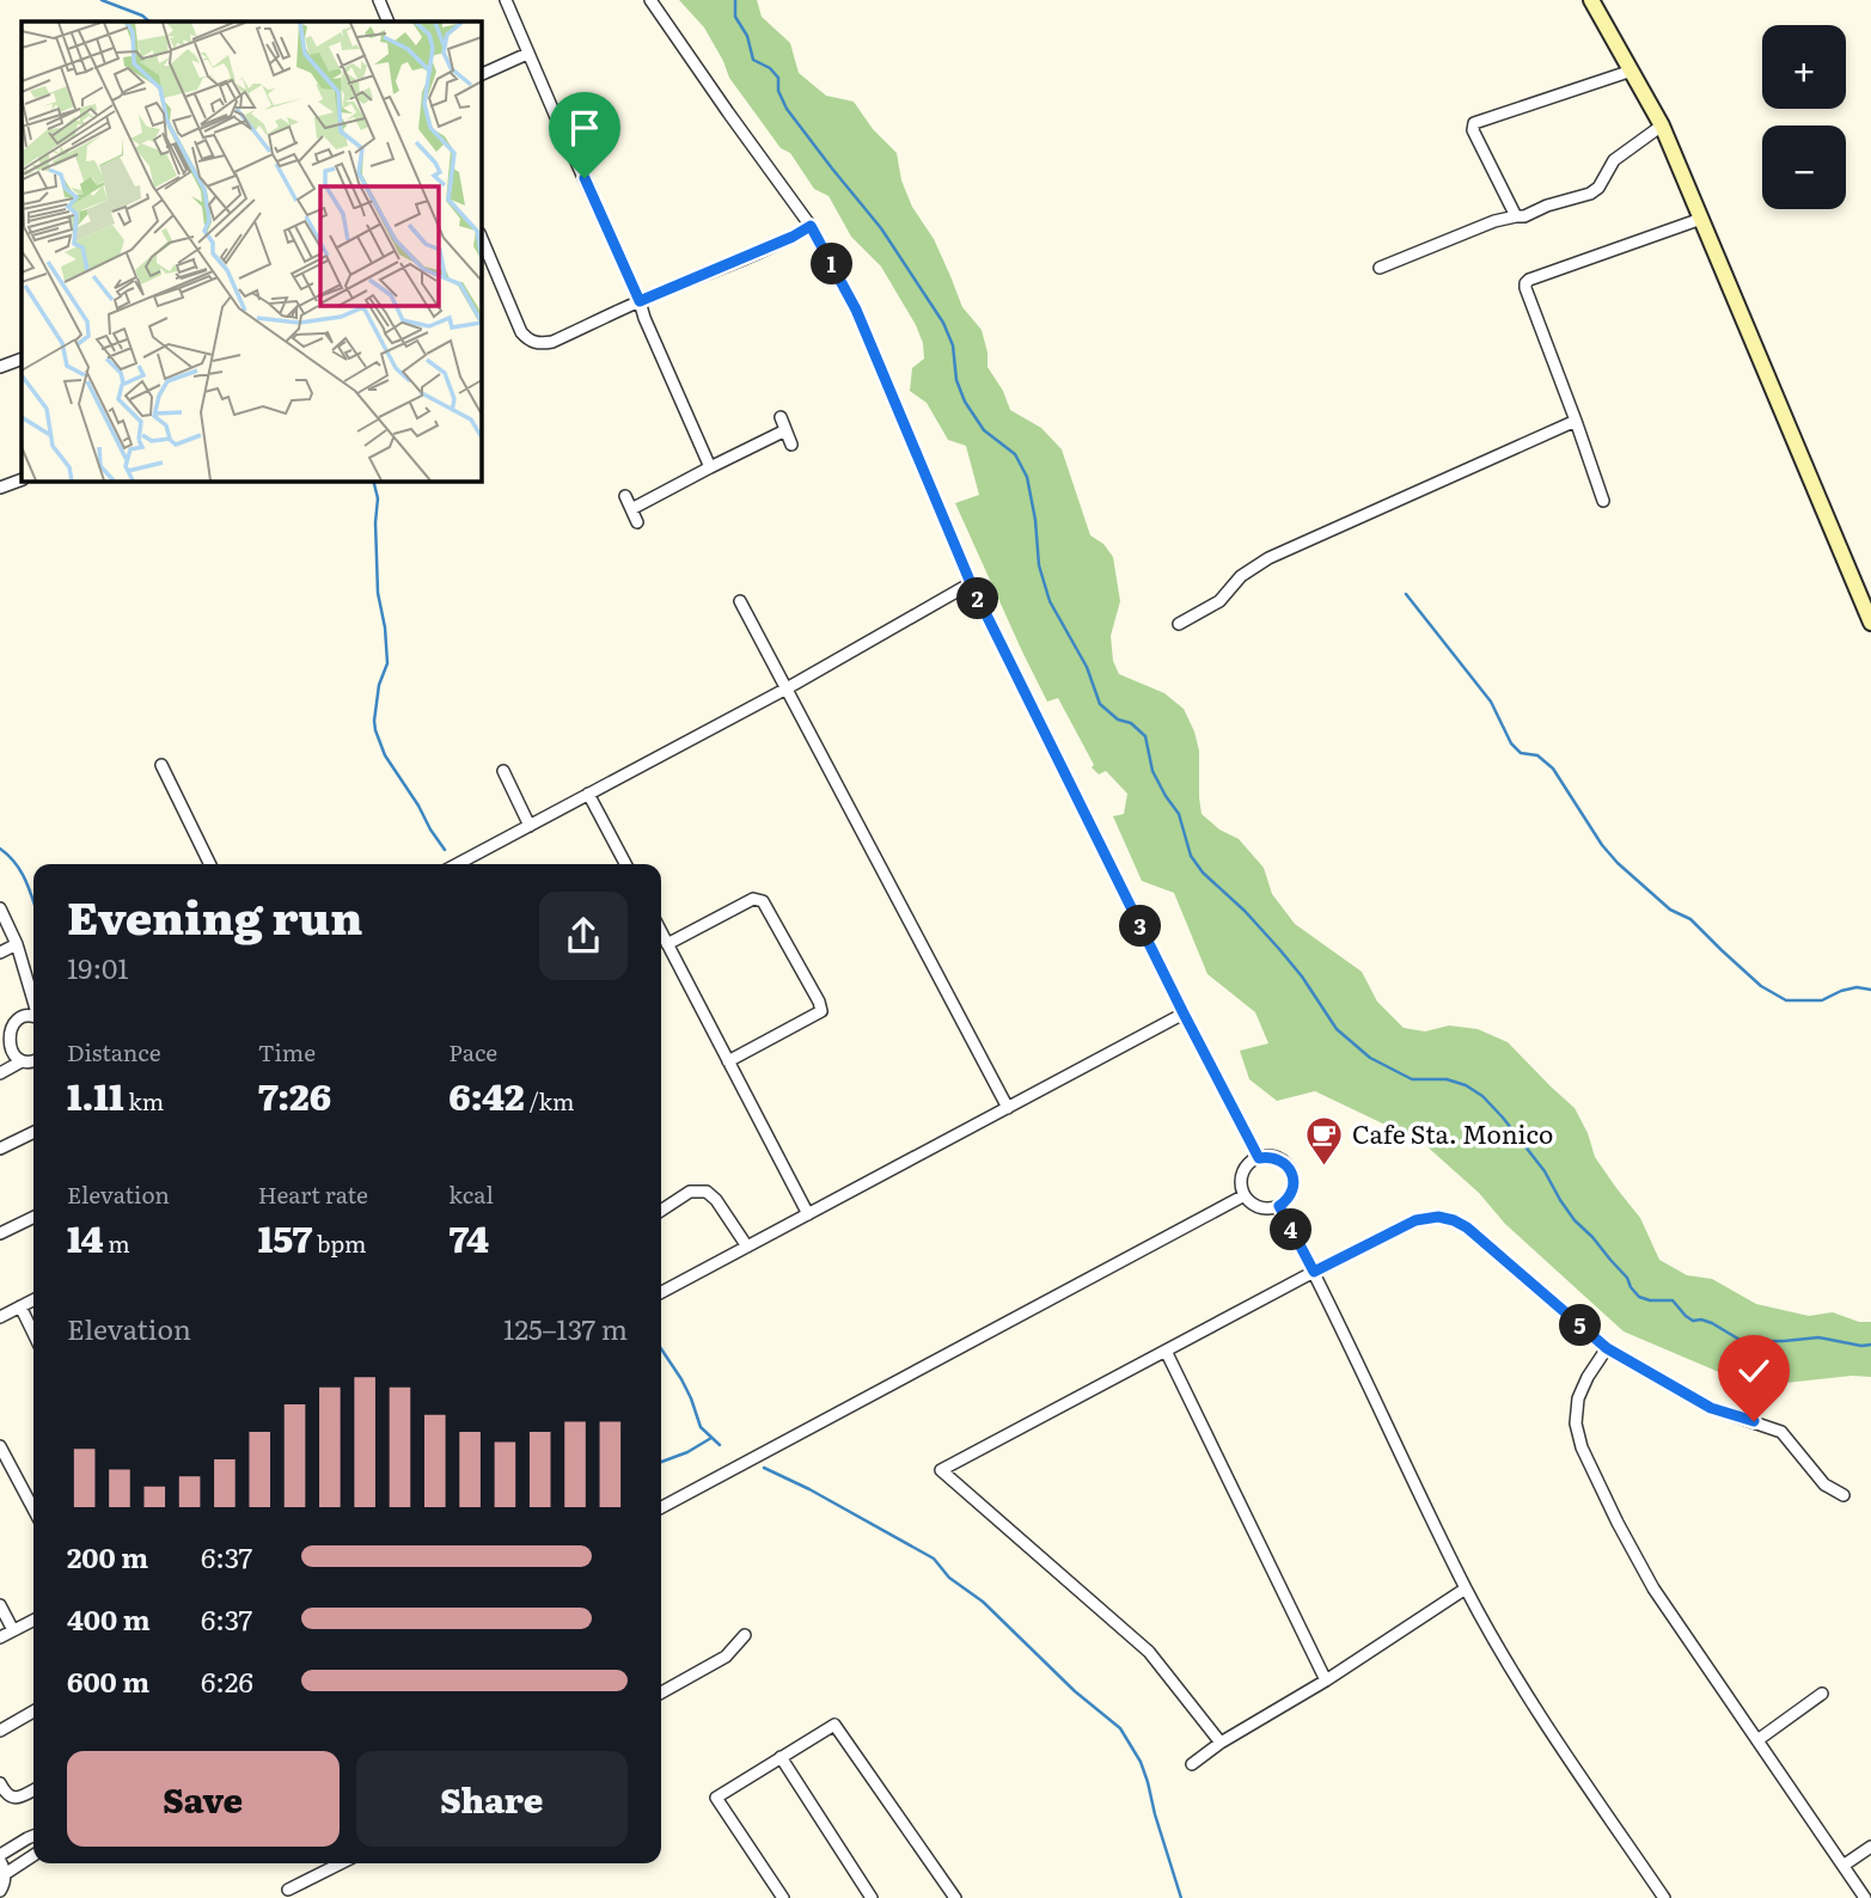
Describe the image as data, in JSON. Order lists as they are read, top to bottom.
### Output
{
  "places": {
    "cafe": ["Cafe Sta. Monico"]
  },
  "page": {
    "map_buttons": ["+", "−"],
    "pins": [
      "1",
      "2",
      "3",
      "4",
      "5"
    ],
    "heading": ["Evening run", "19:01"],
    "stats": [
      ["Distance", "1.11 km"],
      ["Time", "7:26"],
      ["Pace", "6:42 /km"],
      ["Elevation", "14 m"],
      ["Heart rate", "157 bpm"],
      ["kcal", "74"]
    ],
    "chart": ["Elevation", "125–137 m"],
    "list": [
      {
        "name": "200 m",
        "note": "6:37"
      },
      {
        "name": "400 m",
        "note": "6:37"
      },
      {
        "name": "600 m",
        "note": "6:26"
      }
    ],
    "buttons": ["Save", "Share"]
  }
}
